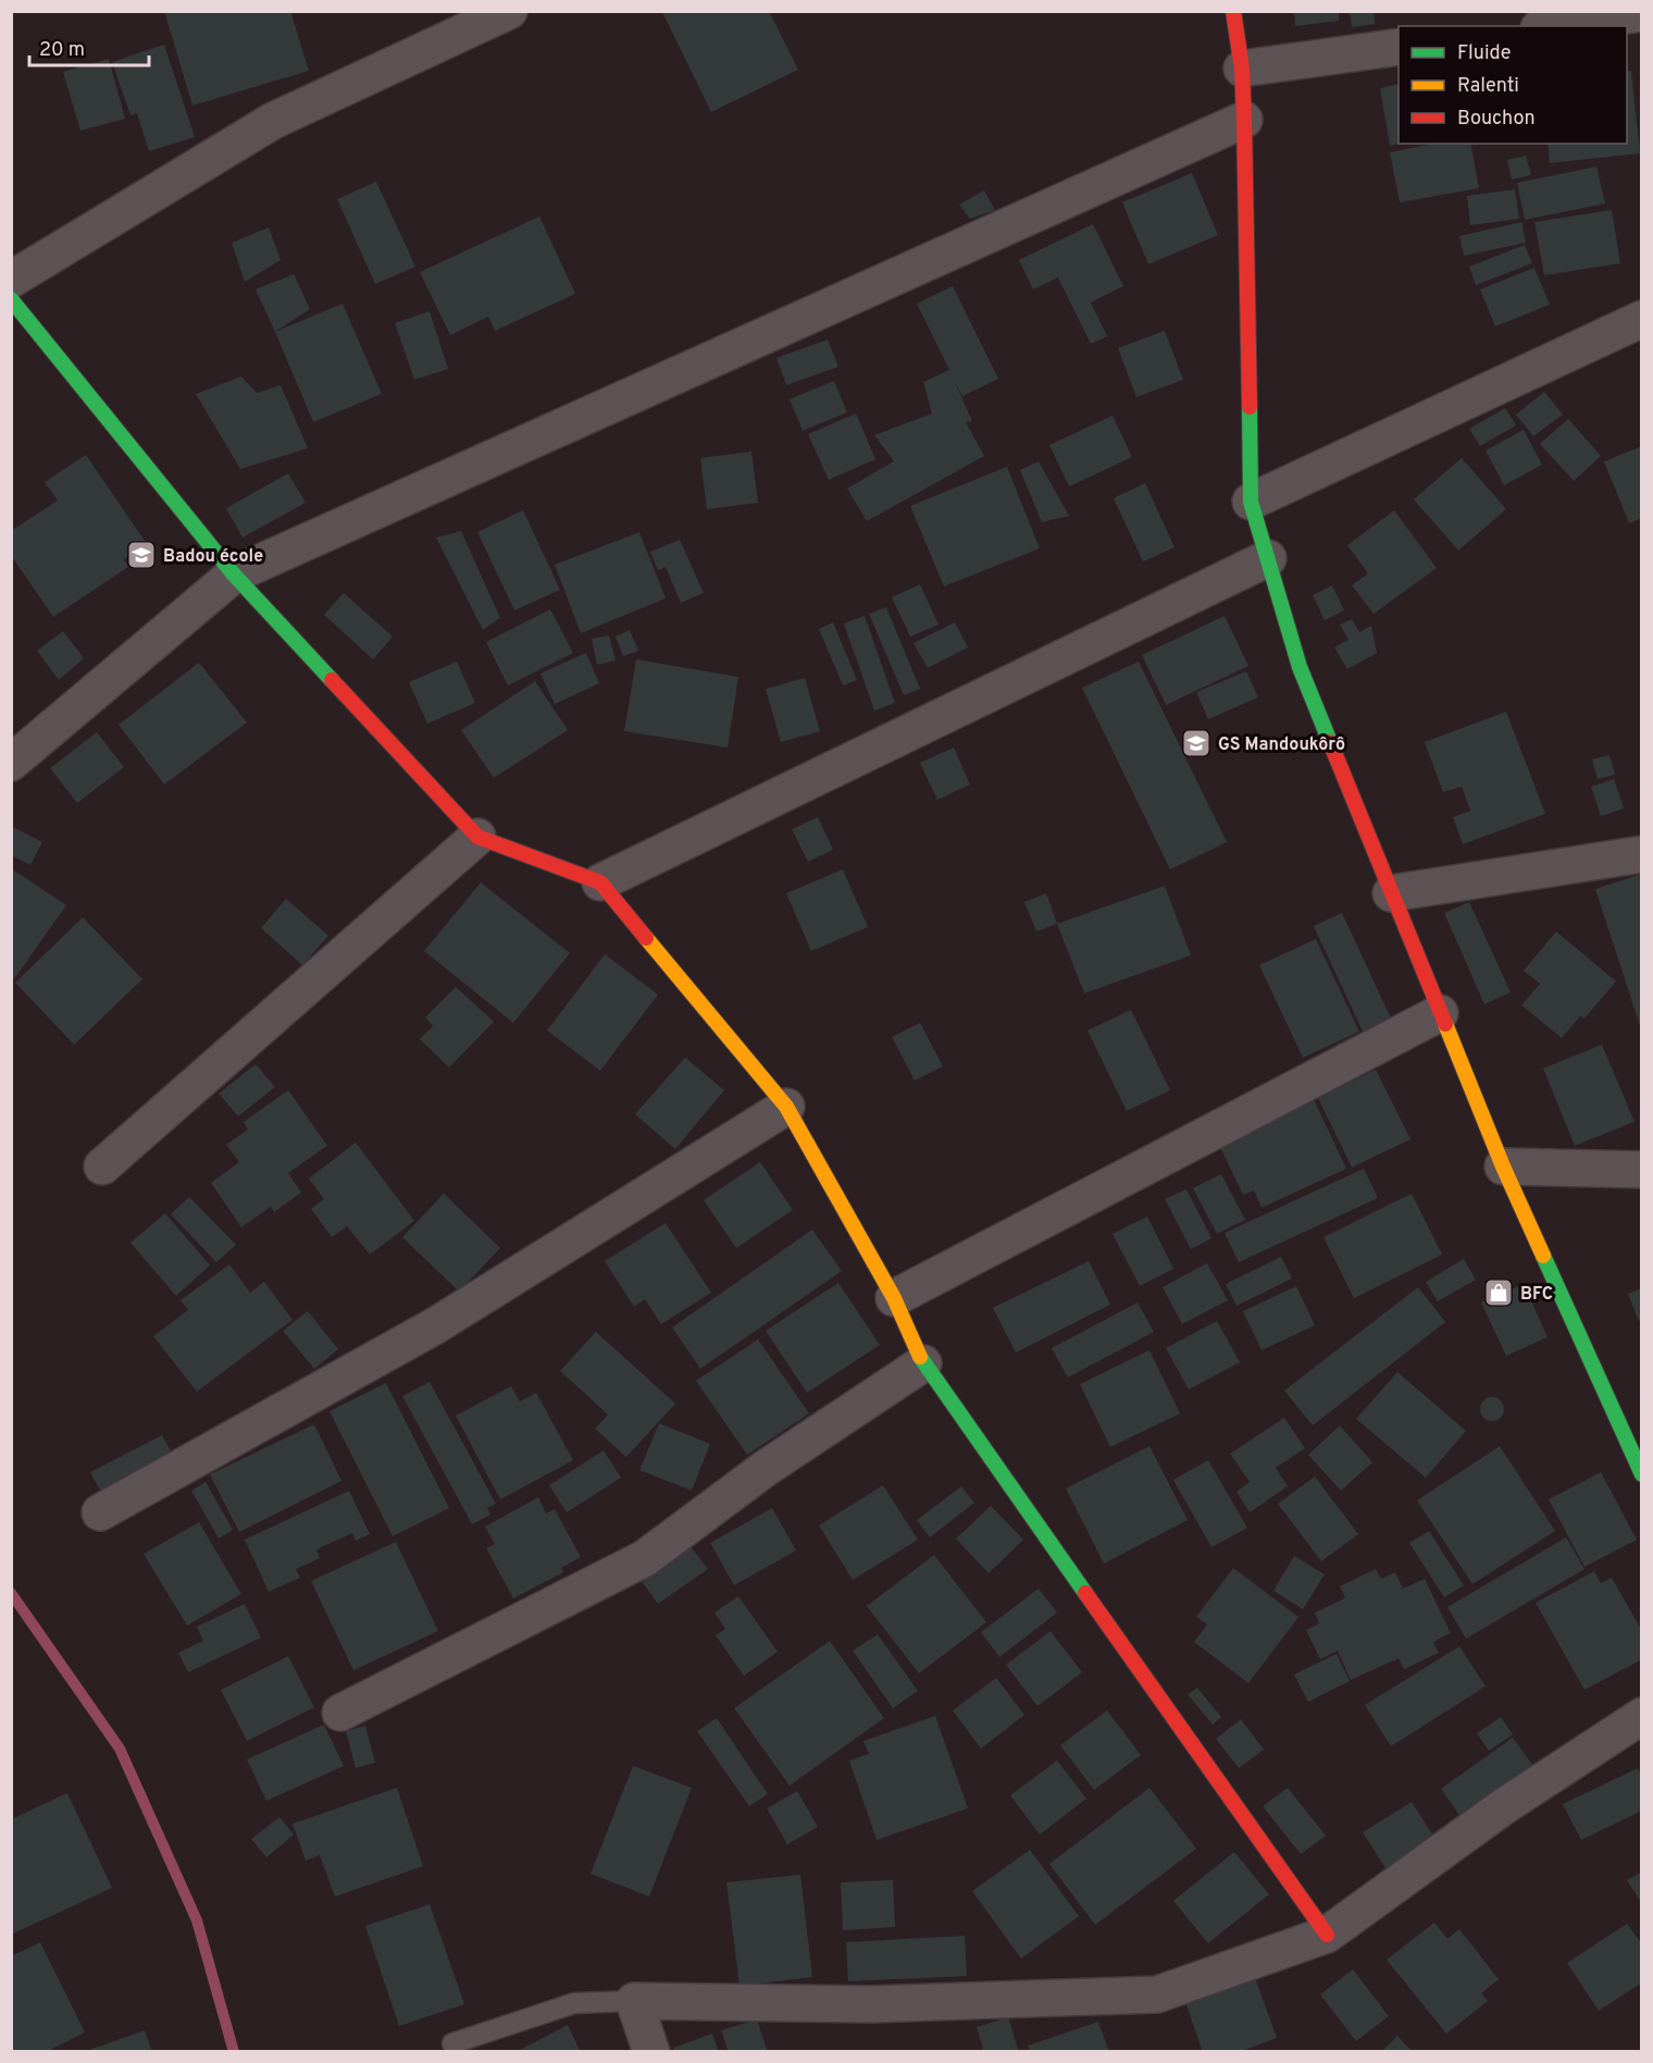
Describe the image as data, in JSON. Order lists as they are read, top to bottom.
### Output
{
  "places": {
    "school or university": ["Badou école", "GS Mandoukôrô"],
    "shop": ["BFC"]
  },
  "legend": ["Fluide", "Ralenti", "Bouchon"],
  "scale_bar": "20 m"
}
